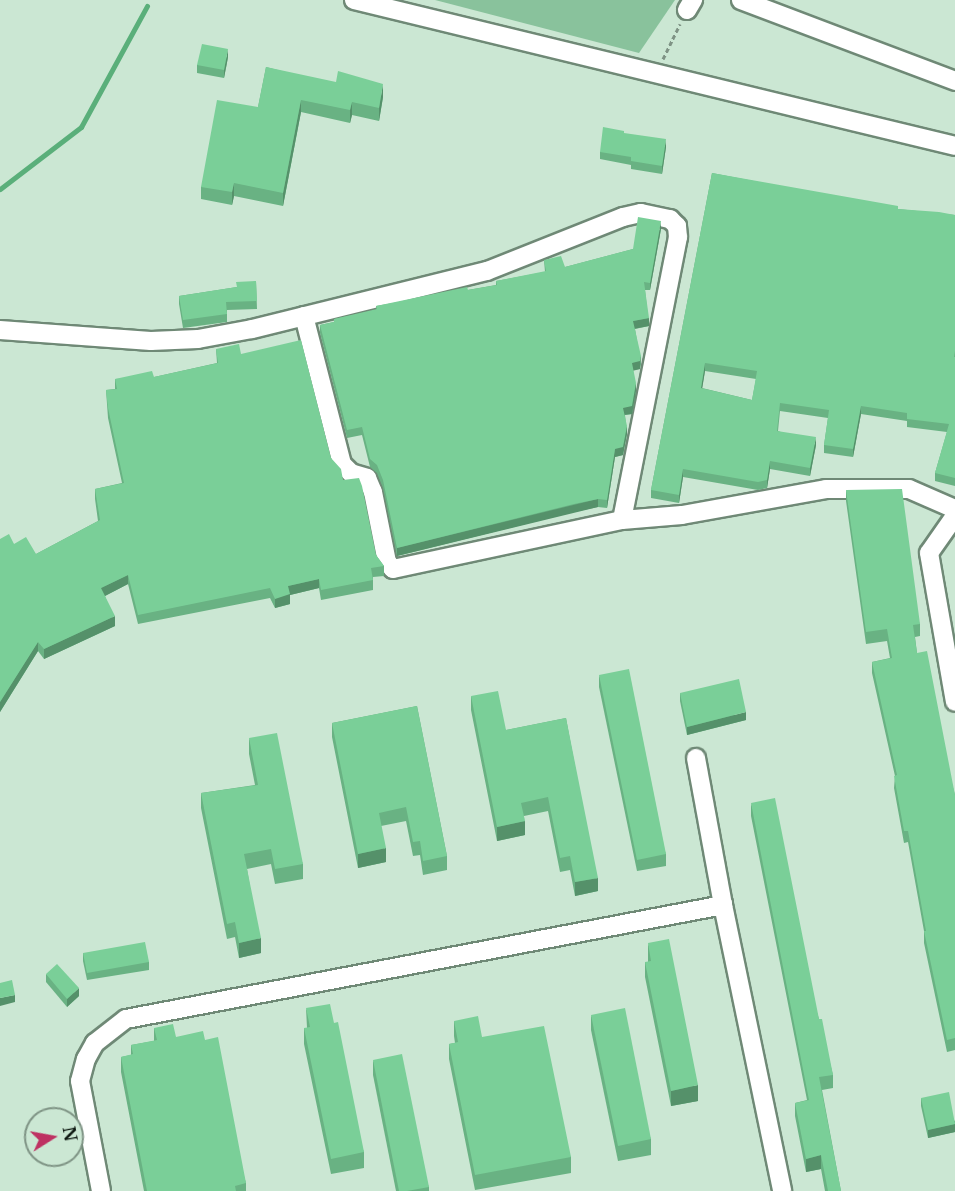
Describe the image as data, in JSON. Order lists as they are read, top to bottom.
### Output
{
  "north": "right"
}
